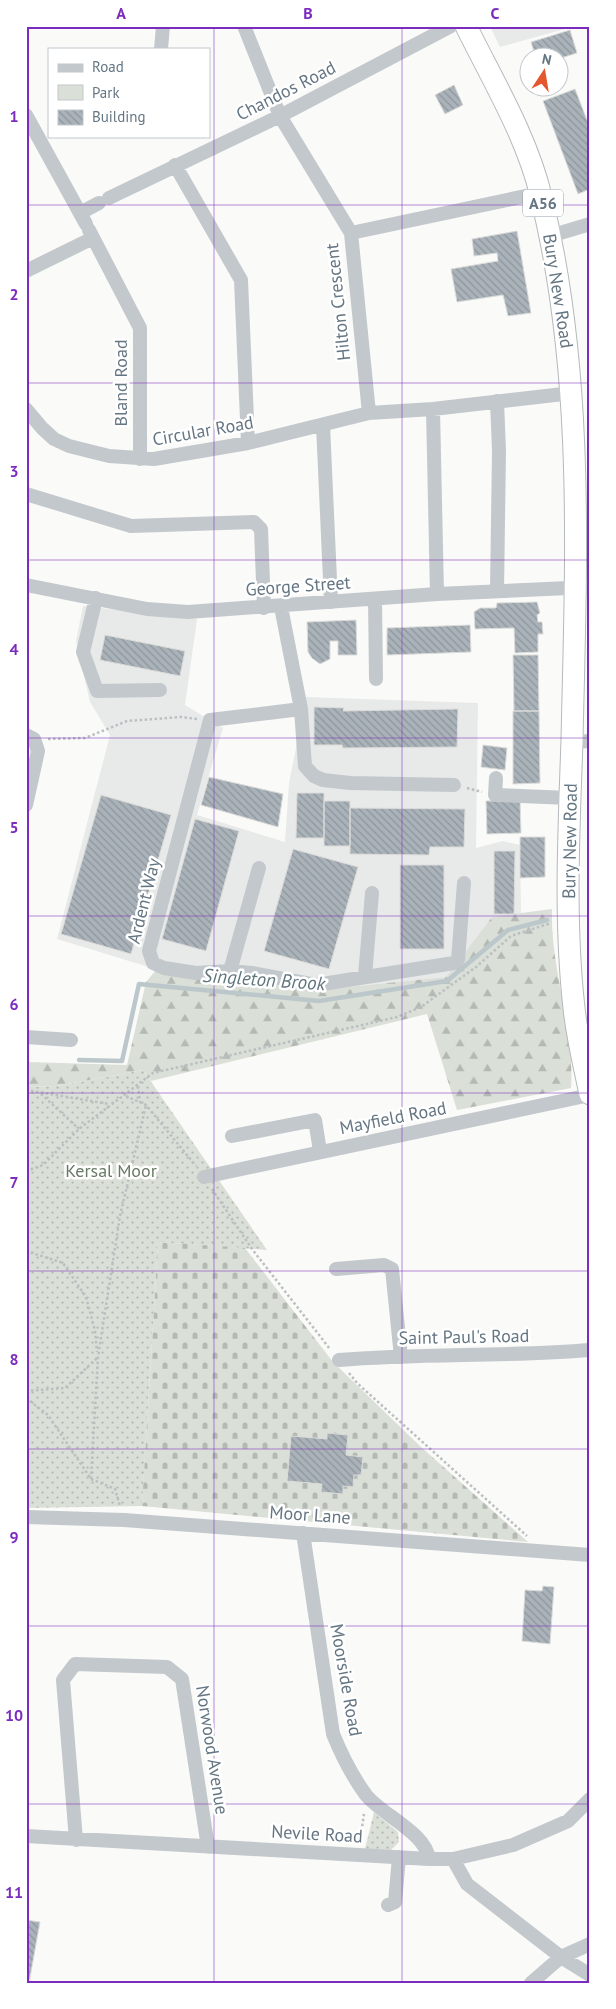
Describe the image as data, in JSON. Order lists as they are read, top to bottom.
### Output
{
  "streets": {
    "highway": ["A56", "Bury New Road"],
    "street": [
      "Chandos Road",
      "Hilton Crescent",
      "Bland Road",
      "Circular Road",
      "George Street",
      "Ardent Way",
      "Mayfield Road",
      "Saint Paul's Road",
      "Moor Lane",
      "Moorside Road",
      "Norwood Avenue",
      "Nevile Road"
    ]
  },
  "crossings": [
    ["Chandos Road", "Hilton Crescent"],
    ["Chandos Road", "Bland Road"],
    ["Bury New Road", "Circular Road"],
    ["Bury New Road", "George Street"],
    ["Bury New Road", "Mayfield Road"],
    ["Hilton Crescent", "Circular Road"],
    ["Bland Road", "Circular Road"],
    ["Moor Lane", "Moorside Road"],
    ["Moorside Road", "Nevile Road"],
    ["Norwood Avenue", "Nevile Road"]
  ],
  "water": ["Singleton Brook"],
  "parks": ["Kersal Moor"],
  "legend": ["Road", "Park", "Building"],
  "north": "top",
  "grid": {
    "columns": ["A", "B", "C"],
    "rows": [
      "1",
      "2",
      "3",
      "4",
      "5",
      "6",
      "7",
      "8",
      "9",
      "10",
      "11"
    ]
  }
}
